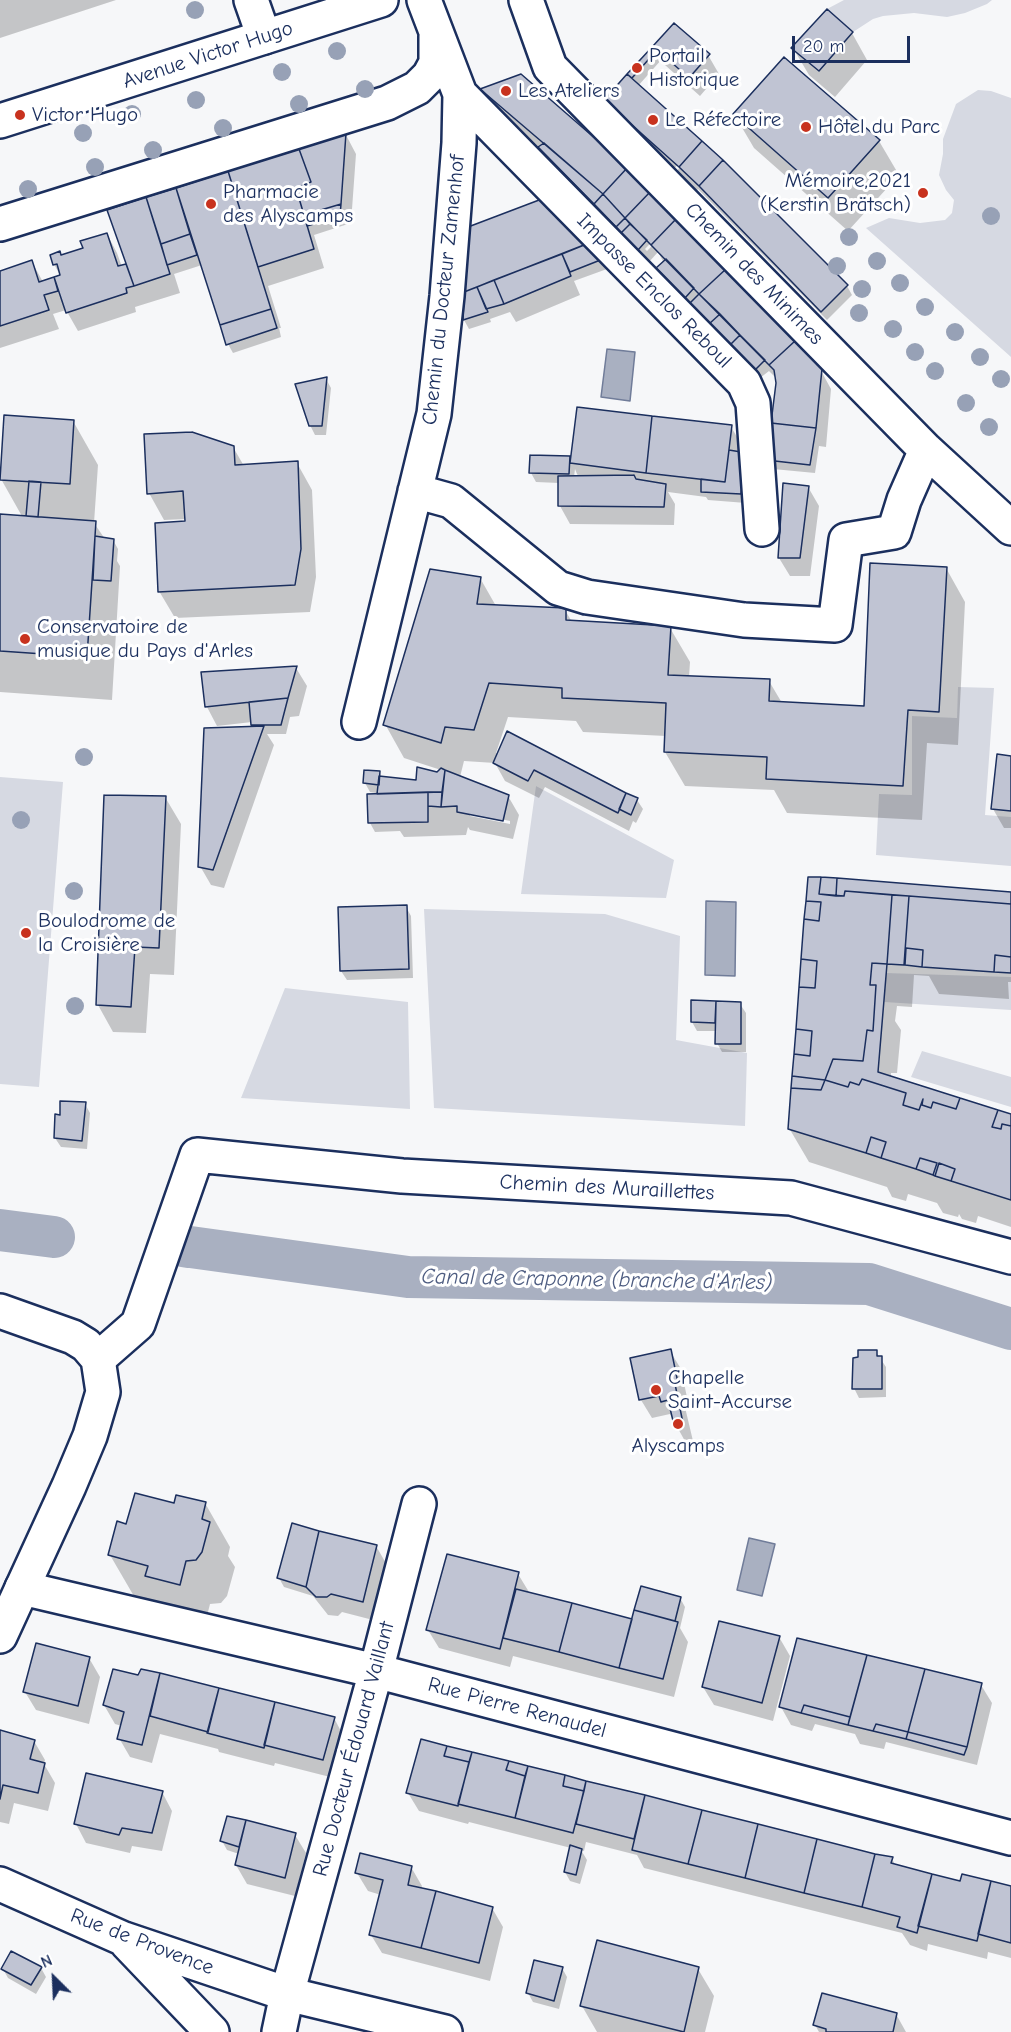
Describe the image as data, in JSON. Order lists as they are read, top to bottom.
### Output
{
  "streets": {
    "street": [
      "Avenue Victor Hugo",
      "Chemin des Minimes",
      "Chemin du Docteur Zamenhof",
      "Impasse Enclos Reboul",
      "Chemin des Muraillettes",
      "Rue Pierre Renaudel",
      "Rue Docteur Édouard Vaillant",
      "Rue de Provence"
    ]
  },
  "crossings": [
    ["Chemin du Docteur Zamenhof", "Impasse Enclos Reboul"],
    ["Rue Pierre Renaudel", "Rue Docteur Édouard Vaillant"],
    ["Rue Docteur Édouard Vaillant", "Rue de Provence"]
  ],
  "water": ["Canal de Craponne (branche d'Arles)"],
  "places": [
    "Portail Historique",
    "Les Ateliers",
    "Victor Hugo",
    "Le Réfectoire",
    "Hôtel du Parc",
    "Mémoire,2021 (Kerstin Brätsch)",
    "Pharmacie des Alyscamps",
    "Conservatoire de musique du Pays d'Arles",
    "Boulodrome de la Croisière",
    "Chapelle Saint-Accurse",
    "Alyscamps"
  ],
  "scale_bar": "20 m",
  "north": "top left"
}
